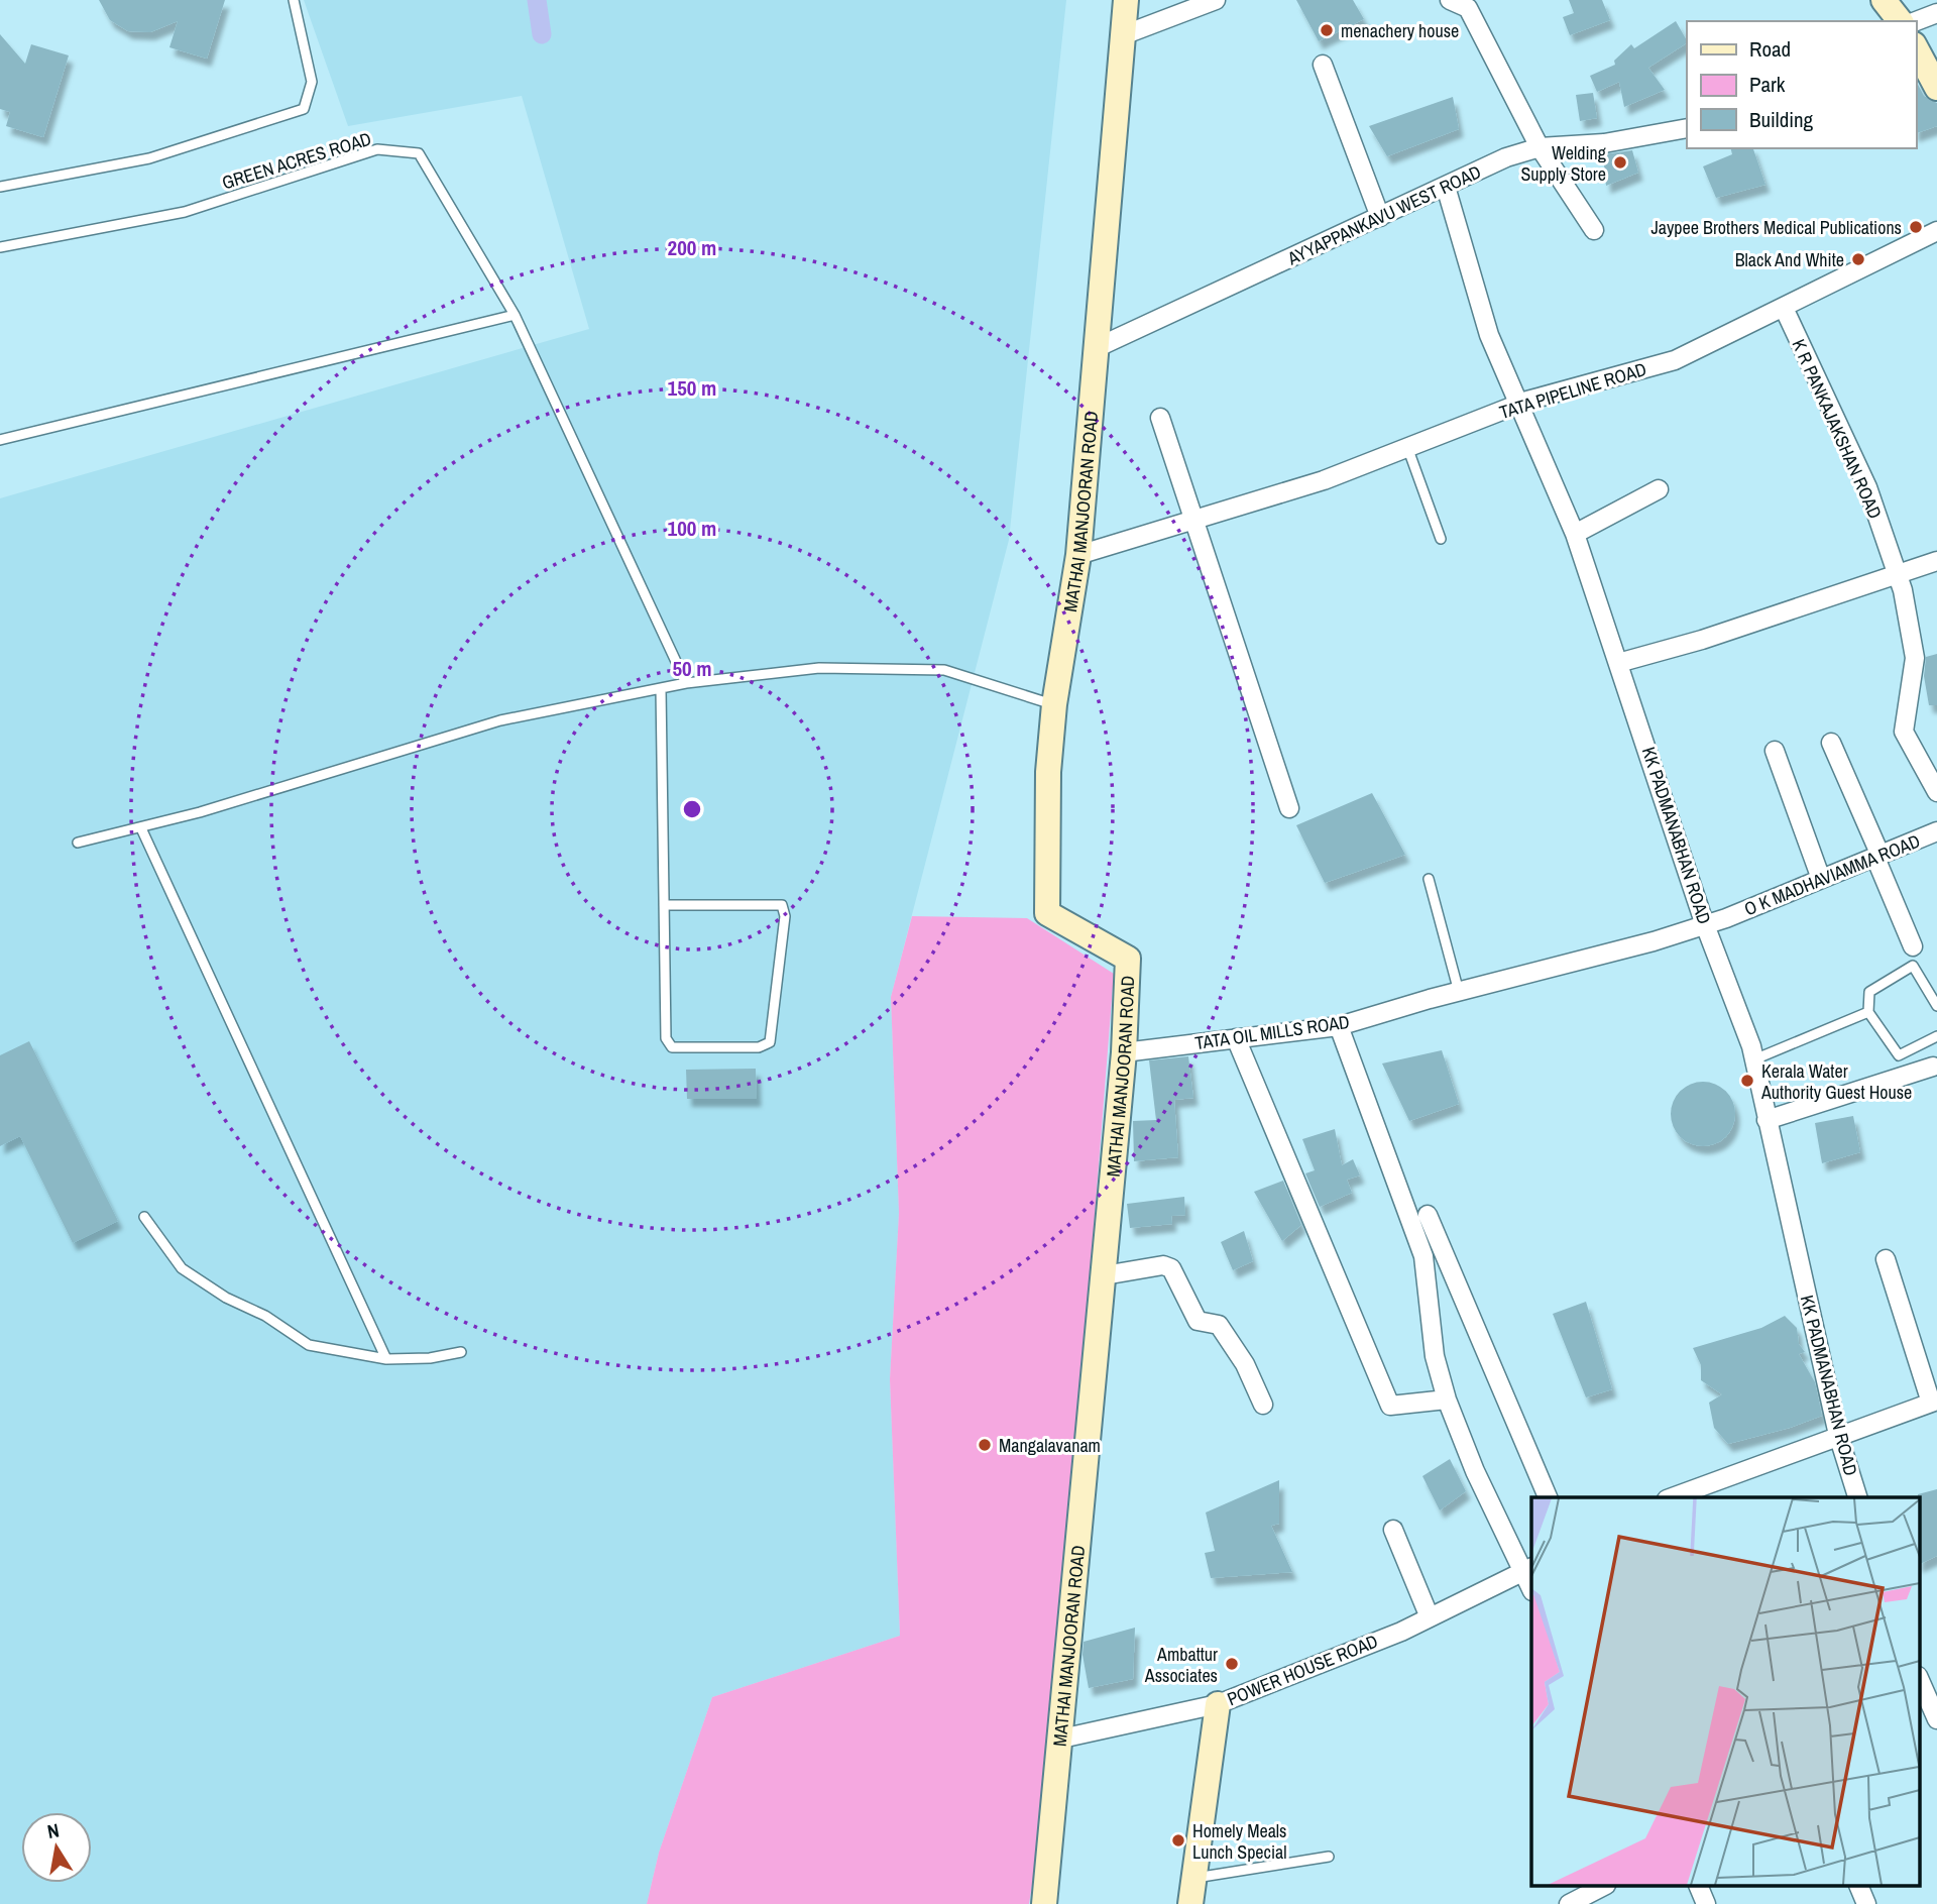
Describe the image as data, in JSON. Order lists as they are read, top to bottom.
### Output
{
  "streets": {
    "street": [
      "AYYAPPANKAVU WEST ROAD",
      "TATA PIPELINE ROAD",
      "K R PANKAJAKSHAN ROAD",
      "MATHAI MANJOORAN ROAD",
      "KK PADMANABHAN ROAD",
      "O K MADHAVIAMMA ROAD",
      "TATA OIL MILLS ROAD",
      "POWER HOUSE ROAD"
    ],
    "lane": ["GREEN ACRES ROAD"]
  },
  "crossings": [
    ["AYYAPPANKAVU WEST ROAD", "MATHAI MANJOORAN ROAD"],
    ["AYYAPPANKAVU WEST ROAD", "KK PADMANABHAN ROAD"],
    ["TATA PIPELINE ROAD", "K R PANKAJAKSHAN ROAD"],
    ["TATA PIPELINE ROAD", "MATHAI MANJOORAN ROAD"],
    ["TATA PIPELINE ROAD", "KK PADMANABHAN ROAD"],
    ["MATHAI MANJOORAN ROAD", "TATA OIL MILLS ROAD"],
    ["MATHAI MANJOORAN ROAD", "POWER HOUSE ROAD"],
    ["KK PADMANABHAN ROAD", "TATA OIL MILLS ROAD"],
    ["O K MADHAVIAMMA ROAD", "TATA OIL MILLS ROAD"]
  ],
  "places": [
    "menachery house",
    "Welding Supply Store",
    "Jaypee Brothers Medical Publications",
    "Black And White",
    "Kerala Water Authority Guest House",
    "Mangalavanam",
    "Ambattur Associates",
    "Homely Meals Lunch Special"
  ],
  "legend": ["Road", "Park", "Building"],
  "north": "top",
  "rings": [
    "200 m",
    "150 m",
    "100 m",
    "50 m"
  ]
}
